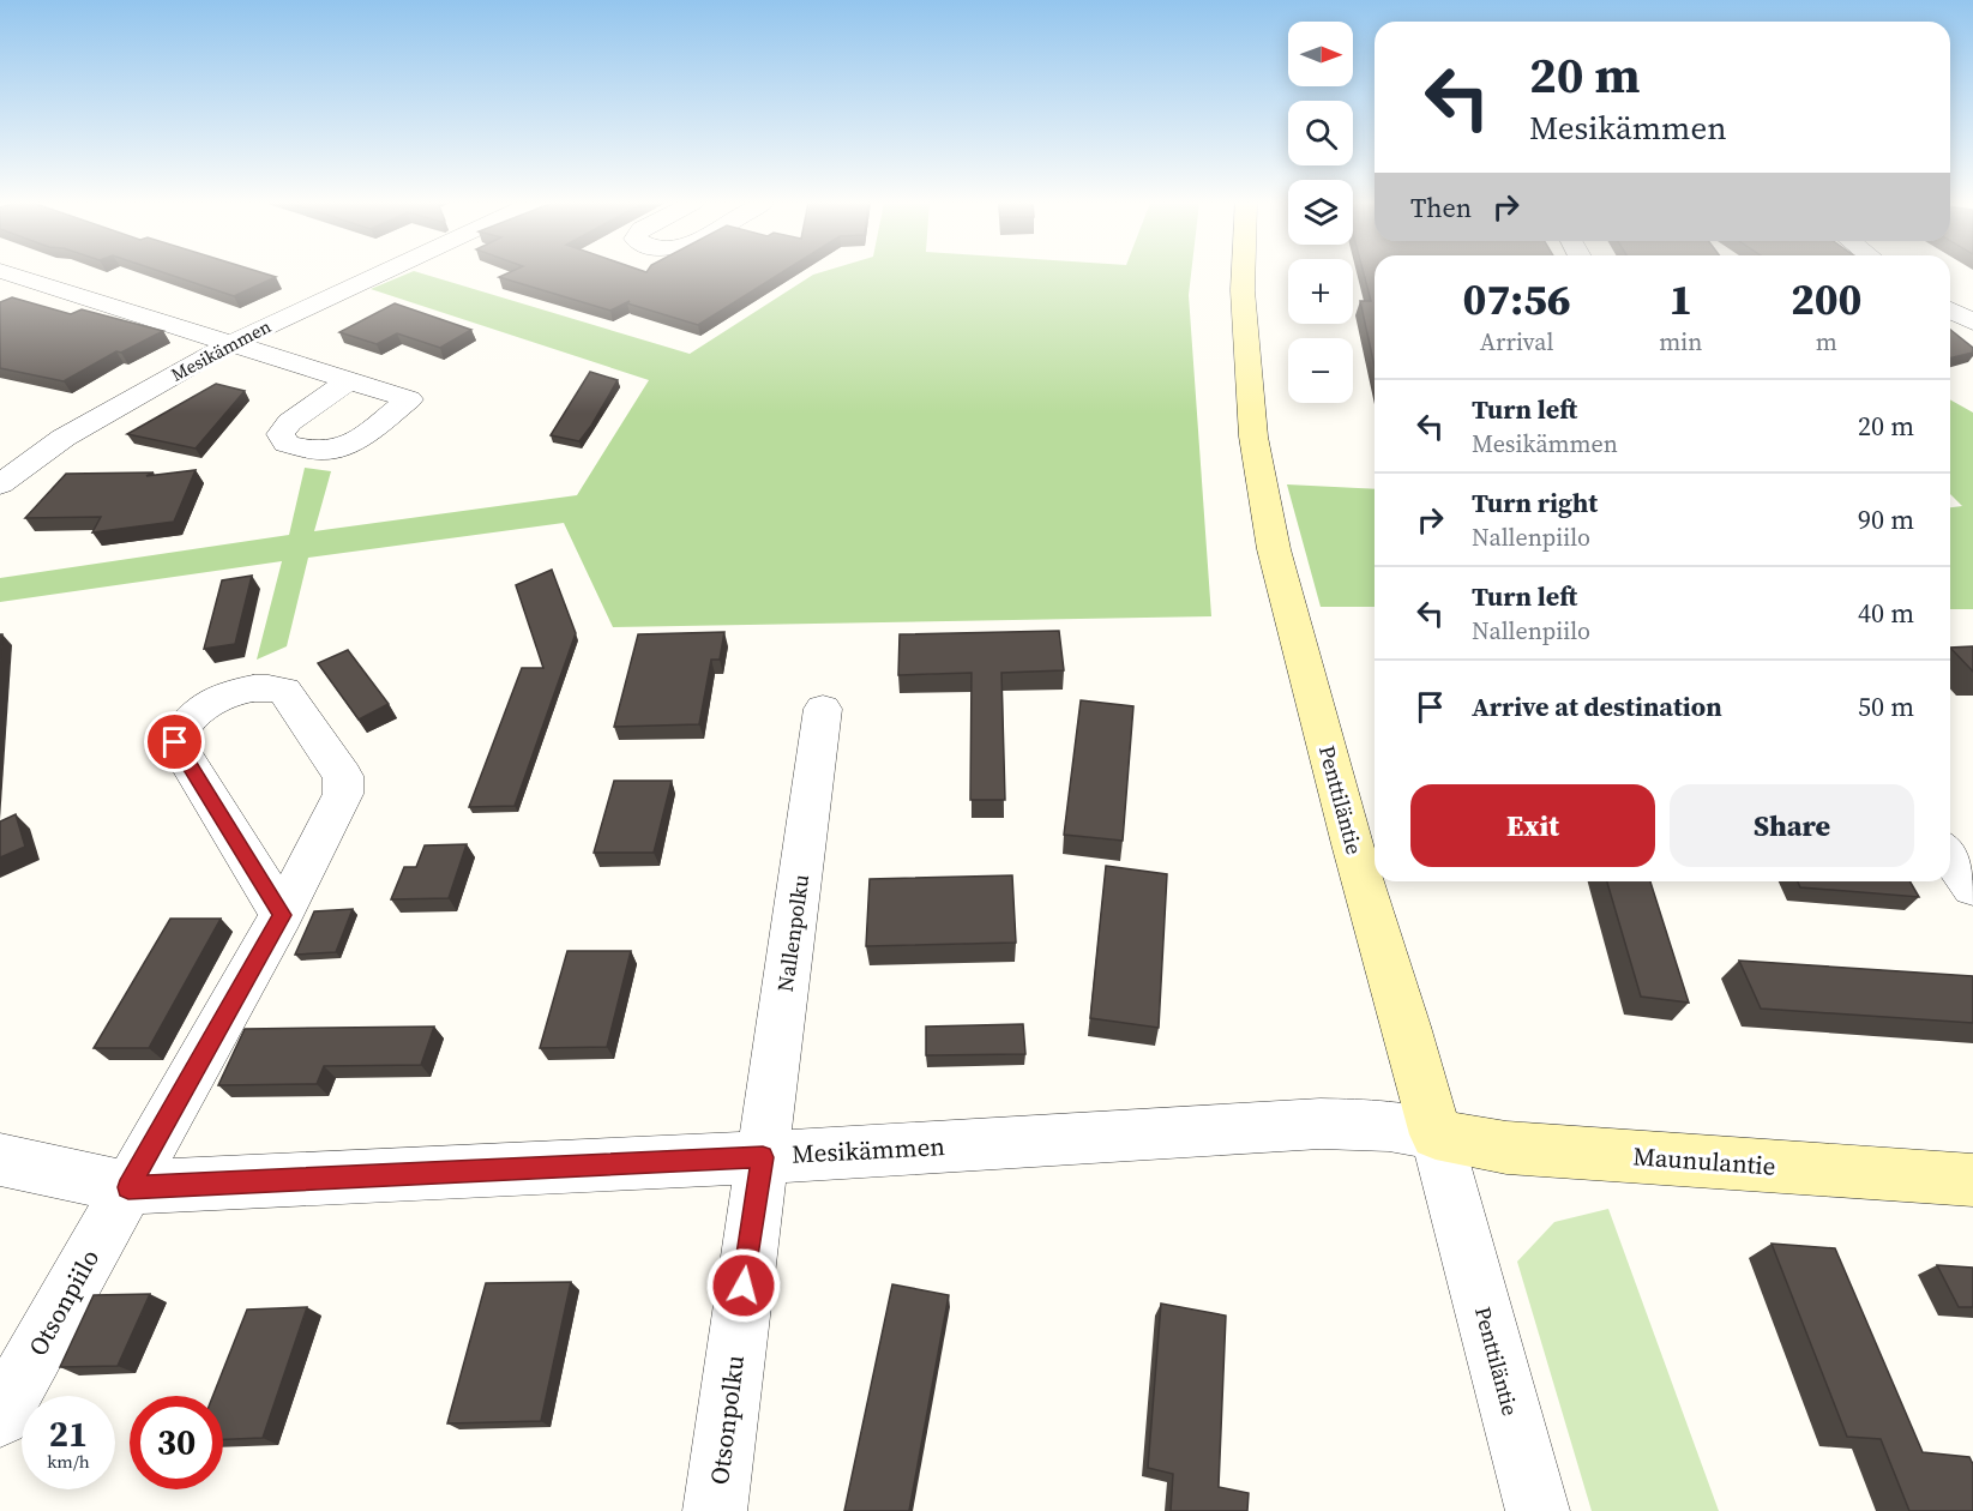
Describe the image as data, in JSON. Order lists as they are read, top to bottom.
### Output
{
  "streets": {
    "street": [
      "Mesikämmen",
      "Penttiläntie",
      "Nallenpolku",
      "Maunulantie",
      "Otsonpiilo",
      "Otsonpolku"
    ]
  },
  "crossings": [
    ["Mesikämmen", "Penttiläntie"],
    ["Mesikämmen", "Nallenpolku"],
    ["Mesikämmen", "Maunulantie"],
    ["Mesikämmen", "Otsonpiilo"],
    ["Mesikämmen", "Otsonpolku"],
    ["Penttiläntie", "Maunulantie"],
    ["Nallenpolku", "Otsonpolku"]
  ],
  "north": "right",
  "page": {
    "map_buttons": ["+", "−"],
    "turn": ["20 m", "Mesikämmen"],
    "then": "Then",
    "eta": [
      "07:56",
      "Arrival",
      "1",
      "min",
      "200",
      "m"
    ],
    "list": [
      {
        "name": "Turn left",
        "note": "Mesikämmen",
        "value": "20 m"
      },
      {
        "name": "Turn right",
        "note": "Nallenpiilo",
        "value": "90 m"
      },
      {
        "name": "Turn left",
        "note": "Nallenpiilo",
        "value": "40 m"
      },
      {
        "name": "Arrive at destination",
        "value": "50 m"
      }
    ],
    "buttons": ["Exit", "Share"],
    "speed": "21 km/h",
    "limit": "30"
  }
}
